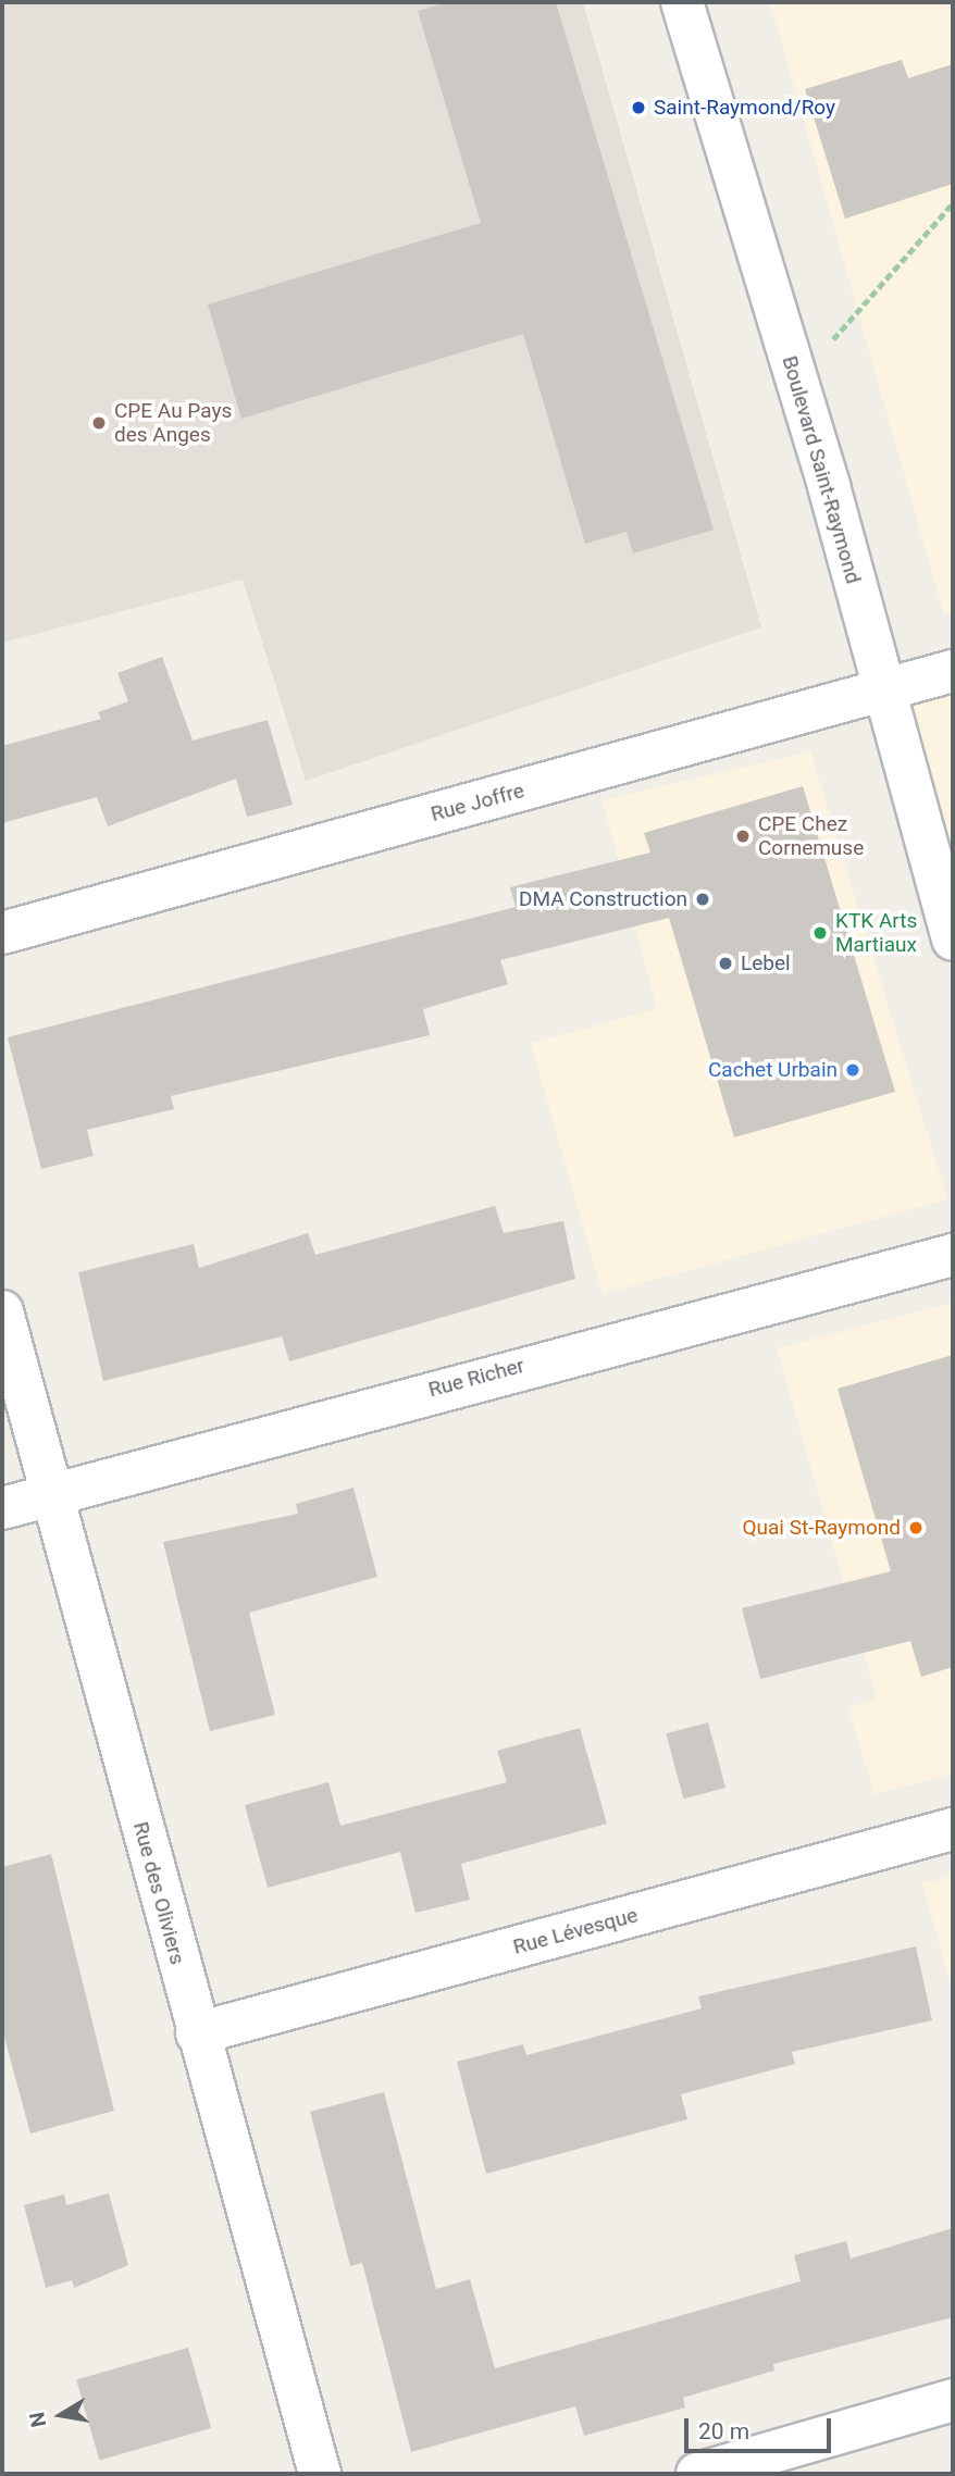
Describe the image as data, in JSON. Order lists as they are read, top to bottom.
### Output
{
  "streets": {
    "street": [
      "Boulevard Saint-Raymond",
      "Rue Joffre",
      "Rue Richer",
      "Rue des Oliviers",
      "Rue Lévesque"
    ]
  },
  "crossings": [
    ["Boulevard Saint-Raymond", "Rue Joffre"],
    ["Rue Richer", "Rue des Oliviers"],
    ["Rue des Oliviers", "Rue Lévesque"]
  ],
  "places": [
    "Saint-Raymond/Roy",
    "CPE Au Pays des Anges",
    "CPE Chez Cornemuse",
    "DMA Construction",
    "KTK Arts Martiaux",
    "Lebel",
    "Cachet Urbain",
    "Quai St-Raymond"
  ],
  "scale_bar": "20 m",
  "north": "left"
}
